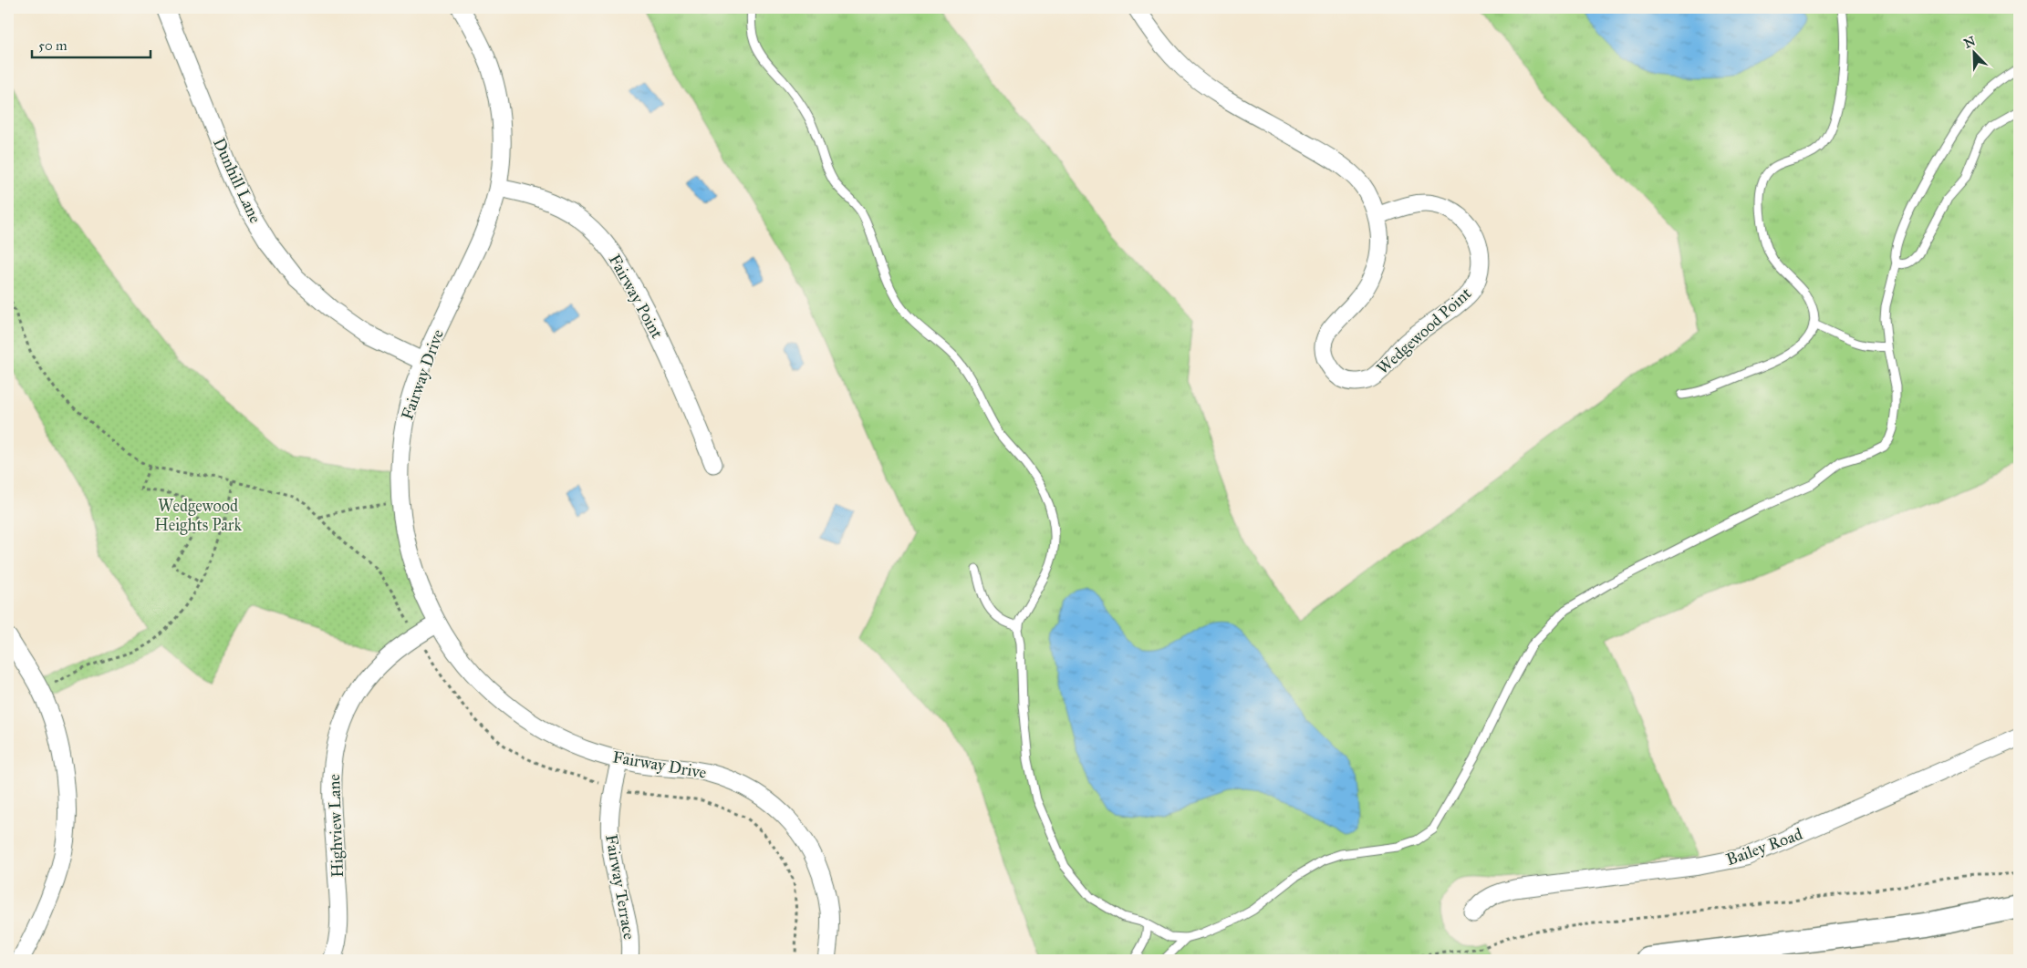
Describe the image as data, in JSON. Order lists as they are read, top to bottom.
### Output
{
  "streets": {
    "street": [
      "Dunhill Lane",
      "Fairway Point",
      "Wedgewood Point",
      "Fairway Drive",
      "Highview Lane",
      "Bailey Road",
      "Fairway Terrace"
    ]
  },
  "crossings": [
    ["Dunhill Lane", "Fairway Drive"],
    ["Fairway Point", "Fairway Drive"],
    ["Fairway Drive", "Highview Lane"],
    ["Fairway Drive", "Fairway Terrace"]
  ],
  "parks": ["Wedgewood Heights Park"],
  "scale_bar": "50 m",
  "north": "top left"
}
